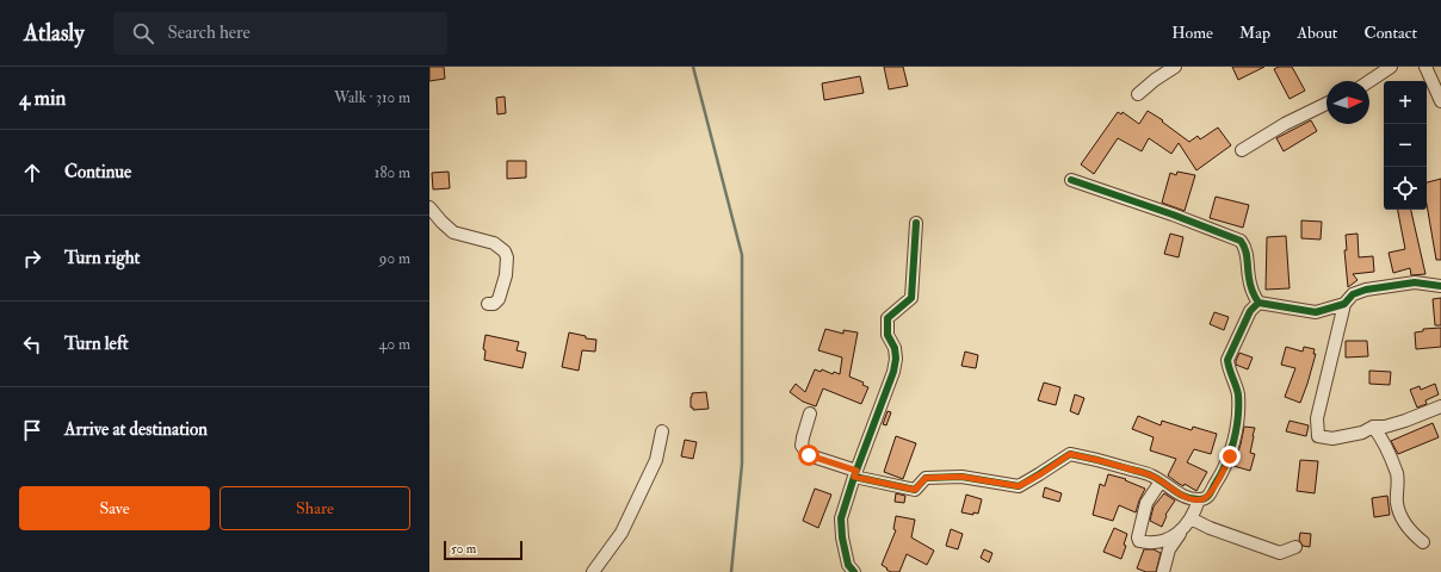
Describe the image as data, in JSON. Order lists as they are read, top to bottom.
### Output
{
  "scale_bar": "50 m",
  "north": "right",
  "page": {
    "header": "Atlasly",
    "search": "Search here",
    "nav": [
      "Home",
      "Map",
      "About",
      "Contact"
    ],
    "heading": ["4 min", "Walk · 310 m"],
    "map_buttons": ["+", "−"],
    "list": [
      ["Continue", "180 m"],
      ["Turn right", "90 m"],
      ["Turn left", "40 m"],
      "Arrive at destination"
    ],
    "buttons": ["Save", "Share"],
    "scale": "50 m"
  }
}
